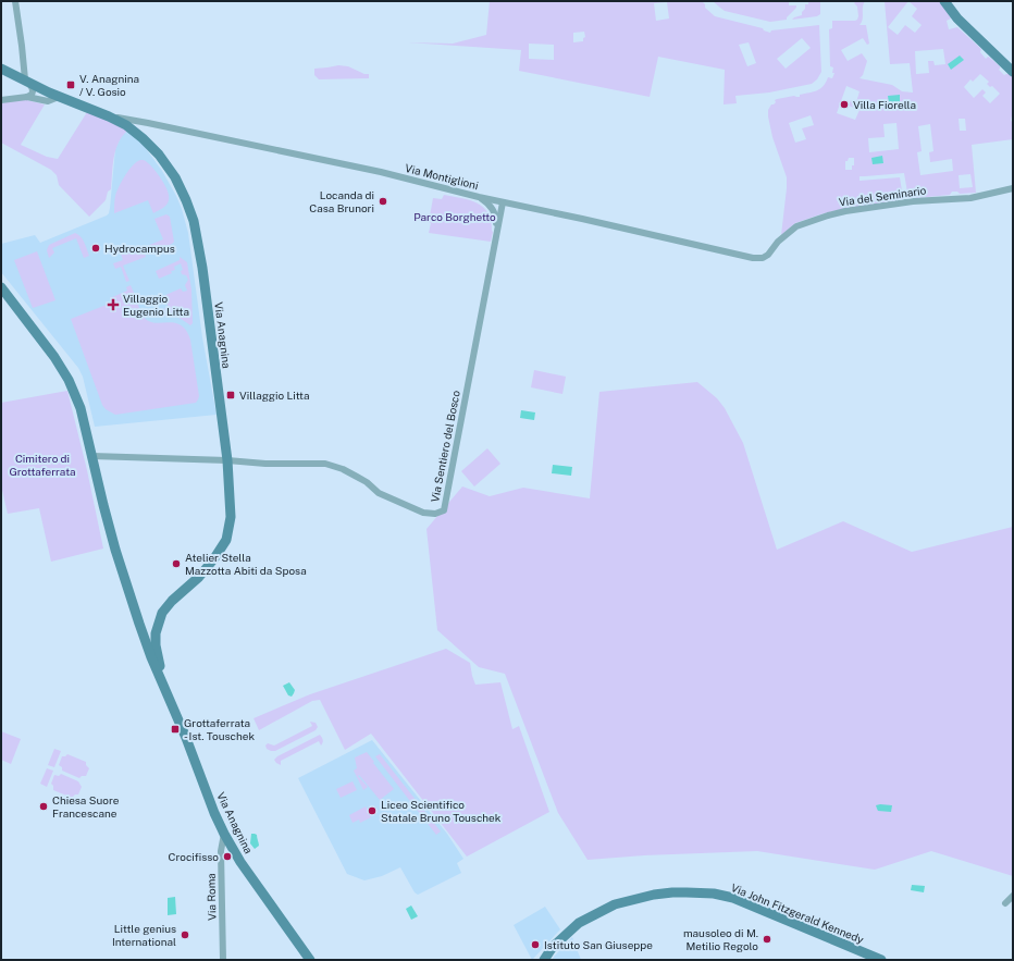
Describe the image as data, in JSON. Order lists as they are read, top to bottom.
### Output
{
  "streets": {
    "main road": ["Via Anagnina", "Via John Fitzgerald Kennedy"],
    "street": [
      "Via Montiglioni",
      "Via del Seminario",
      "Via Sentiero del Bosco",
      "Via Roma"
    ]
  },
  "crossings": [
    ["Via Montiglioni", "Via del Seminario"],
    ["Via Montiglioni", "Via Anagnina"],
    ["Via Montiglioni", "Via Sentiero del Bosco"],
    ["Via Anagnina", "Via Sentiero del Bosco"],
    ["Via Anagnina", "Via Roma"]
  ],
  "parks": ["Parco Borghetto", "Cimitero di Grottaferrata"],
  "places": {
    "transit": ["V. Anagnina / V. Gosio", "Villaggio Litta", "Grottaferrata - Ist. Touschek"],
    "other": [
      "Villa Fiorella",
      "Locanda di Casa Brunori",
      "Hydrocampus",
      "Atelier Stella Mazzotta Abiti da Sposa",
      "Chiesa Suore Francescane",
      "Liceo Scientifico Statale Bruno Touschek",
      "Crocifisso",
      "Little genius International",
      "mausoleo di M. Metilio Regolo",
      "Istituto San Giuseppe"
    ],
    "health": ["Villaggio Eugenio Litta"]
  }
}
